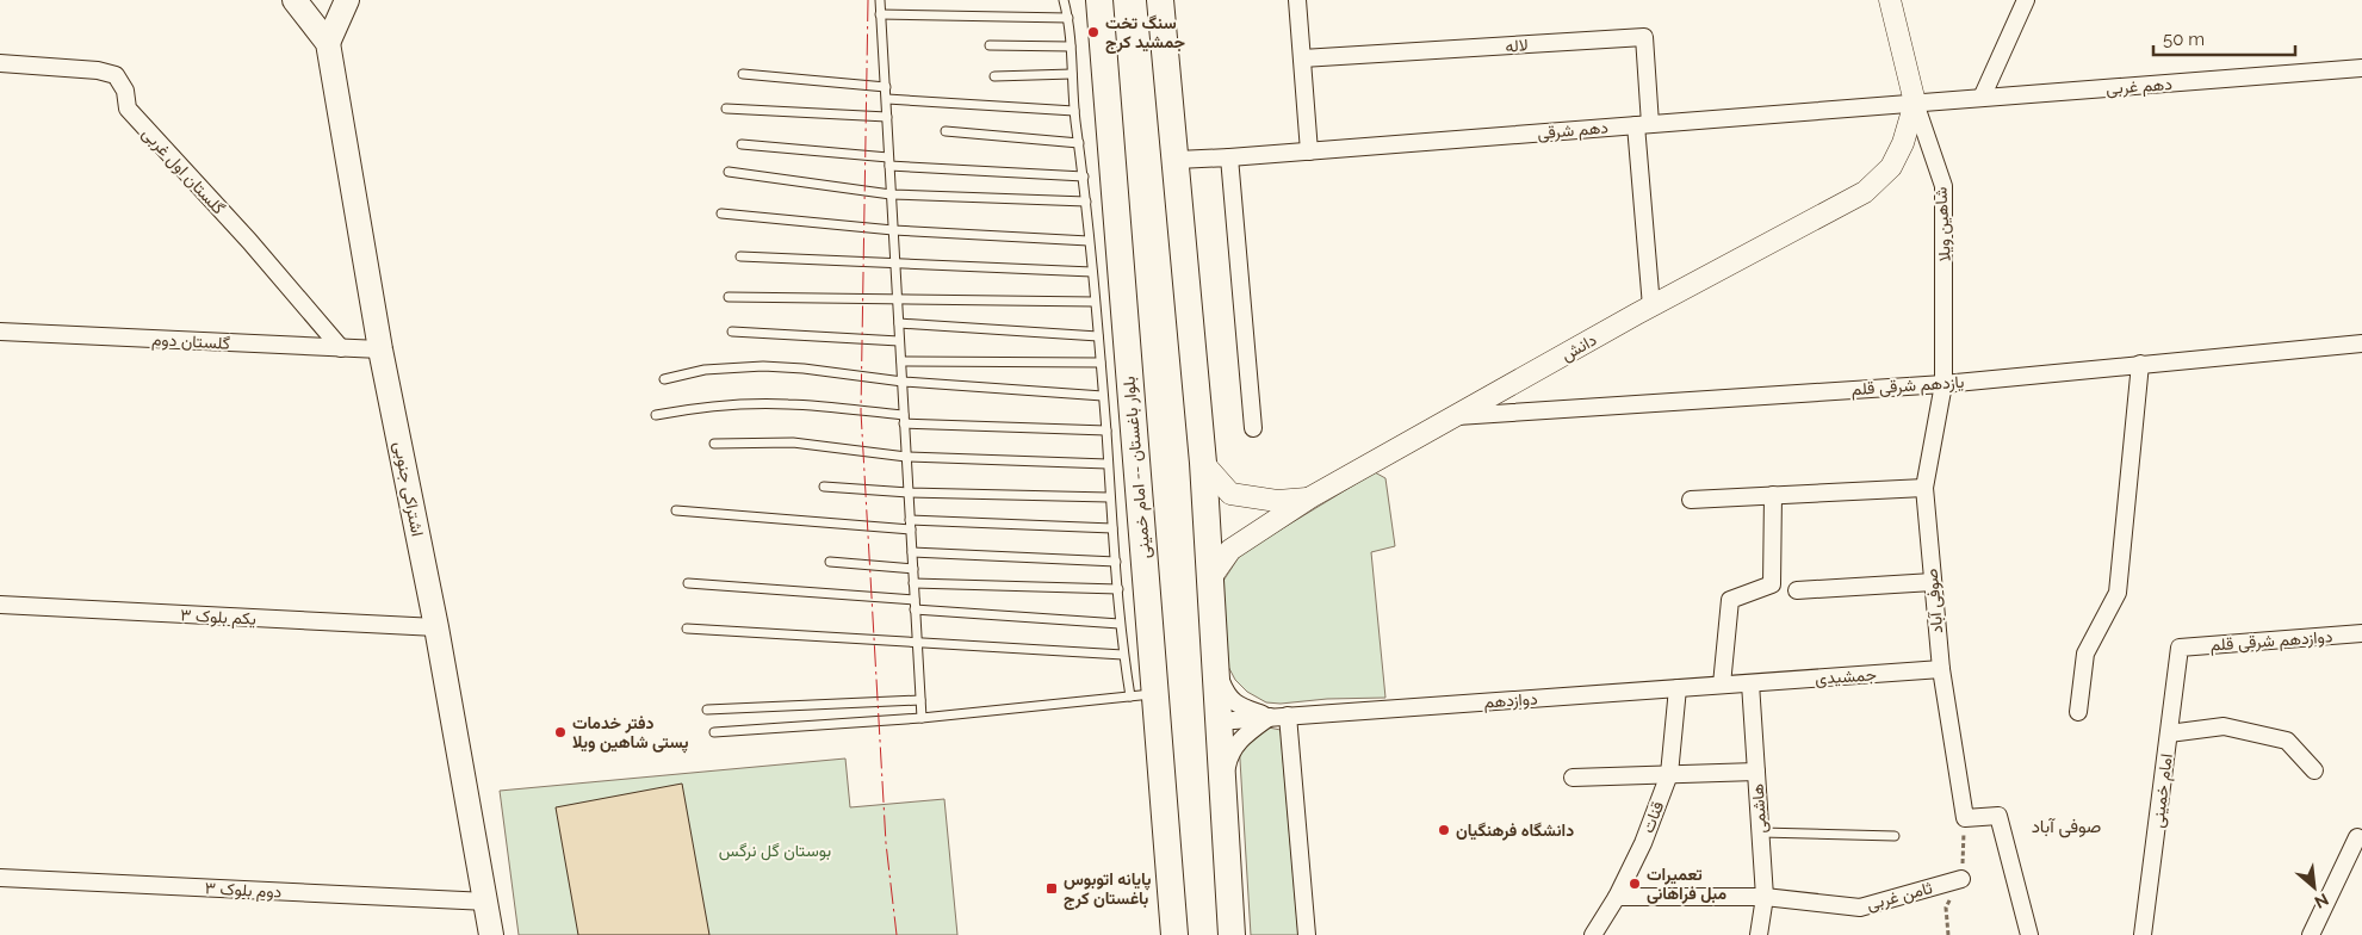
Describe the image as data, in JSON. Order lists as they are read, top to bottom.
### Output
{
  "streets": {
    "main road": ["بلوار باغستان -- امام خمینی", "اشتراکی جنوبی"],
    "street": [
      "لاله",
      "دهم غربی",
      "دهم شرقی",
      "گلستان اول غربی",
      "شاهین ویلا",
      "گلستان دوم",
      "دانش",
      "یازدهم شرقی قلم",
      "صوفی آباد",
      "یکم بلوک ۳",
      "دوازدهم شرقی قلم",
      "جمشیدی",
      "دوازدهم",
      "امام خمینی",
      "هاشمی",
      "قنات",
      "دوم بلوک ۳",
      "ثامن غربی"
    ]
  },
  "crossings": [
    ["لاله", "دهم شرقی"],
    ["دهم غربی", "دهم شرقی"],
    ["دهم غربی", "شاهین ویلا"],
    ["دهم غربی", "دانش"],
    ["دهم شرقی", "شاهین ویلا"],
    ["دهم شرقی", "دانش"],
    ["گلستان اول غربی", "گلستان دوم"],
    ["شاهین ویلا", "دانش"],
    ["شاهین ویلا", "یازدهم شرقی قلم"],
    ["شاهین ویلا", "صوفی آباد"],
    ["گلستان دوم", "اشتراکی جنوبی"],
    ["دانش", "یازدهم شرقی قلم"],
    ["یازدهم شرقی قلم", "صوفی آباد"],
    ["اشتراکی جنوبی", "یکم بلوک ۳"],
    ["اشتراکی جنوبی", "دوم بلوک ۳"],
    ["صوفی آباد", "جمشیدی"],
    ["دوازدهم شرقی قلم", "امام خمینی"],
    ["جمشیدی", "دوازدهم"],
    ["جمشیدی", "هاشمی"],
    ["دوازدهم", "هاشمی"],
    ["دوازدهم", "قنات"],
    ["هاشمی", "ثامن غربی"],
    ["قنات", "ثامن غربی"]
  ],
  "districts": ["صوفی آباد"],
  "parks": ["بوستان گل نرگس"],
  "places": {
    "other": [
      "سنگ تخت جمشید کرج",
      "دفتر خدمات پستی شاهین ویلا",
      "دانشگاه فرهنگیان",
      "تعمیرات مبل فراهانی"
    ],
    "transit": ["پایانه اتوبوس باغستان کرج"]
  },
  "scale_bar": "50 m",
  "north": "bottom right"
}
